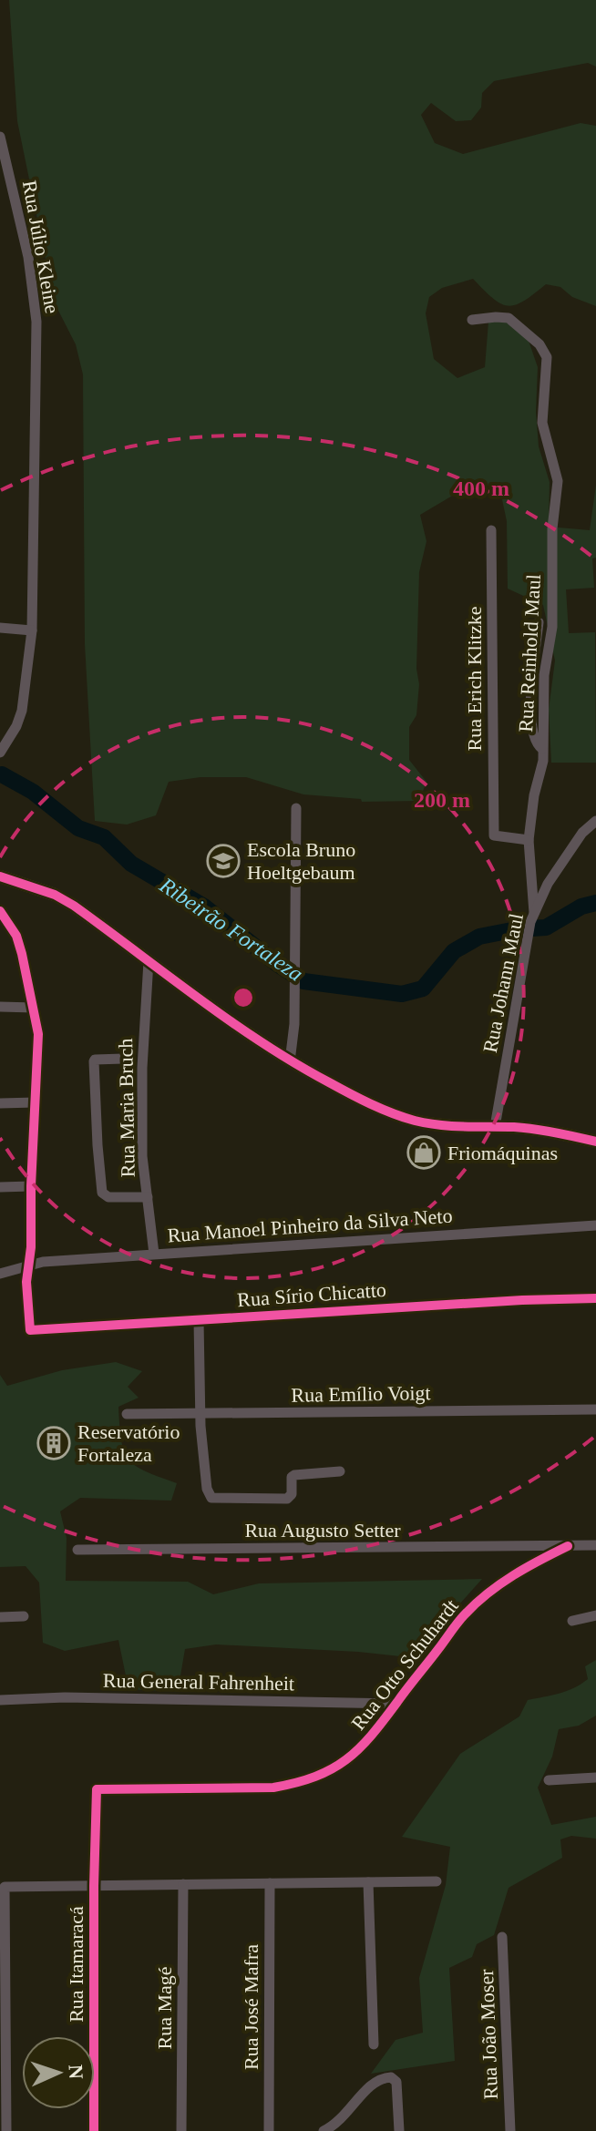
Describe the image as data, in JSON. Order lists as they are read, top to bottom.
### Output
{
  "streets": {
    "street": [
      "Rua Júlio Kleine",
      "Rua Reinhold Maul",
      "Rua Erich Klitzke",
      "Rua Johann Maul",
      "Rua Maria Bruch",
      "Rua Manoel Pinheiro da Silva Neto",
      "Rua Sírio Chicatto",
      "Rua Emílio Voigt",
      "Rua Augusto Setter",
      "Rua Otto Schuhardt",
      "Rua General Fahrenheit",
      "Rua Itamaracá",
      "Rua José Mafra",
      "Rua Magé",
      "Rua João Moser"
    ]
  },
  "crossings": [
    ["Rua Reinhold Maul", "Rua Erich Klitzke"],
    ["Rua Reinhold Maul", "Rua Johann Maul"],
    ["Rua Maria Bruch", "Rua Manoel Pinheiro da Silva Neto"],
    ["Rua Manoel Pinheiro da Silva Neto", "Rua Sírio Chicatto"],
    ["Rua Augusto Setter", "Rua Otto Schuhardt"],
    ["Rua Otto Schuhardt", "Rua General Fahrenheit"],
    ["Rua Otto Schuhardt", "Rua Itamaracá"]
  ],
  "water": ["Ribeirão Fortaleza"],
  "places": {
    "school or university": ["Escola Bruno Hoeltgebaum"],
    "shop": ["Friomáquinas"],
    "building": ["Reservatório Fortaleza"]
  },
  "north": "right",
  "rings": ["400 m", "200 m"]
}
